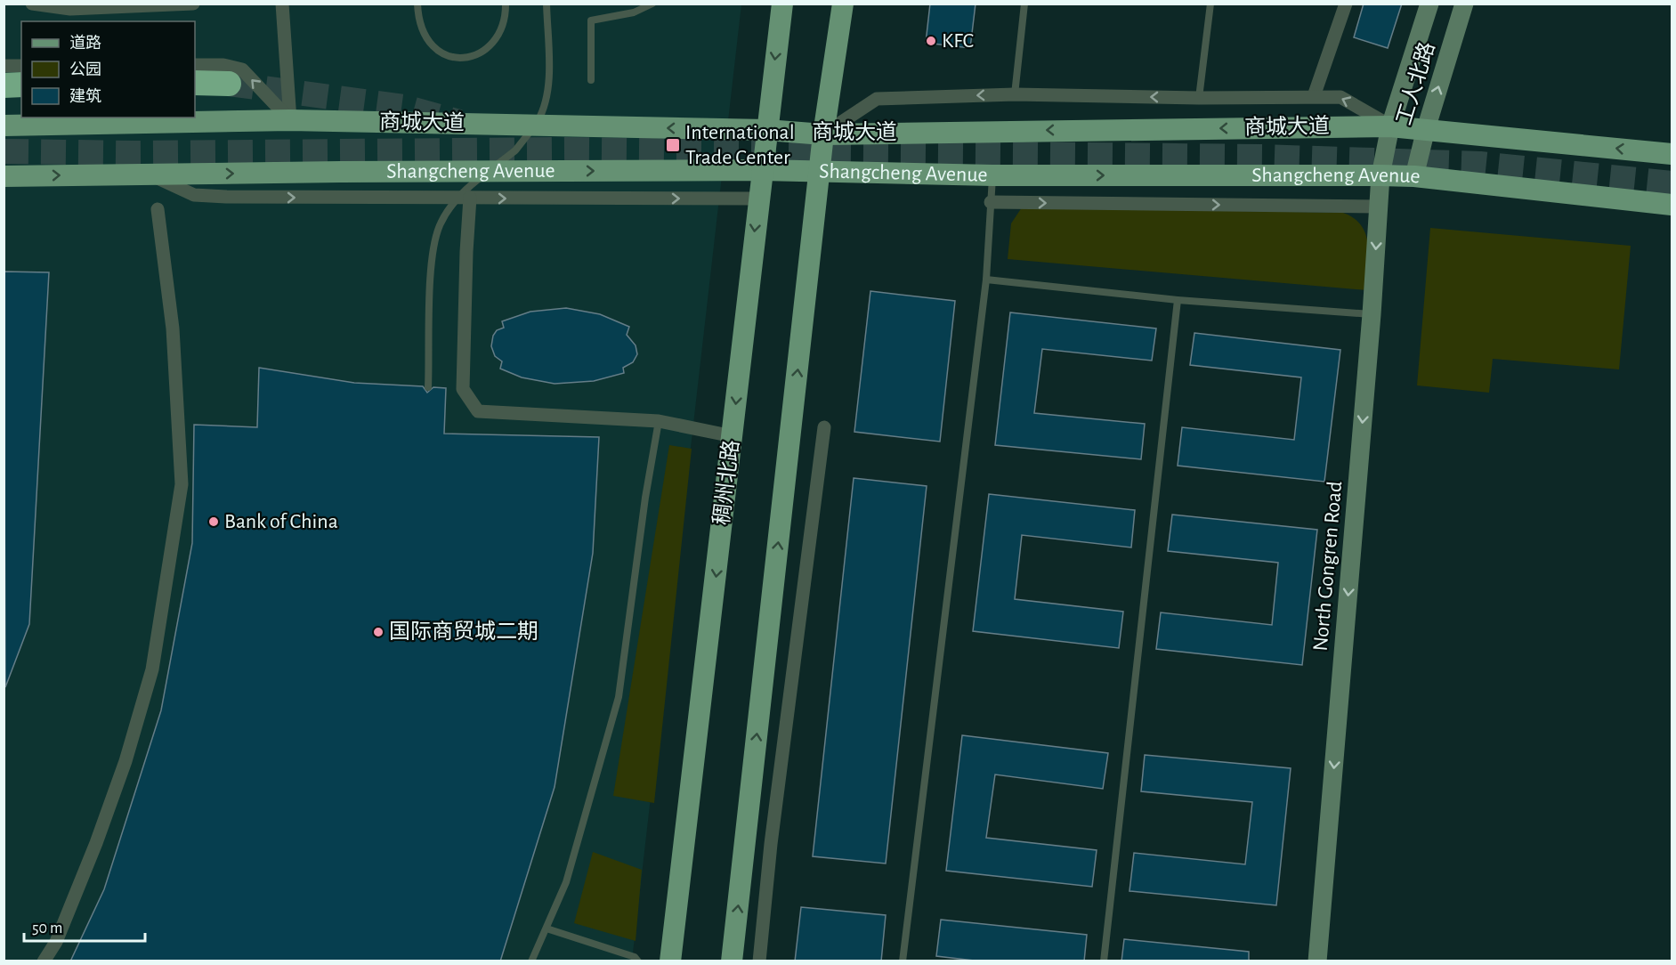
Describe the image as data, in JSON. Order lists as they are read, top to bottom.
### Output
{
  "streets": {
    "main road": ["商城大道", "Shangcheng Avenue", "稠州北路"],
    "street": ["工人北路", "North Gongren Road"]
  },
  "crossings": [
    ["工人北路", "商城大道"],
    ["工人北路", "Shangcheng Avenue"],
    ["工人北路", "North Gongren Road"],
    ["商城大道", "稠州北路"],
    ["Shangcheng Avenue", "稠州北路"],
    ["Shangcheng Avenue", "North Gongren Road"]
  ],
  "one_way": ["商城大道", "Shangcheng Avenue", "North Gongren Road"],
  "places": {
    "other": ["KFC", "Bank of China", "国际商贸城二期"],
    "transit": ["International Trade Center"]
  },
  "legend": ["道路", "公园", "建筑"],
  "scale_bar": "50 m"
}
